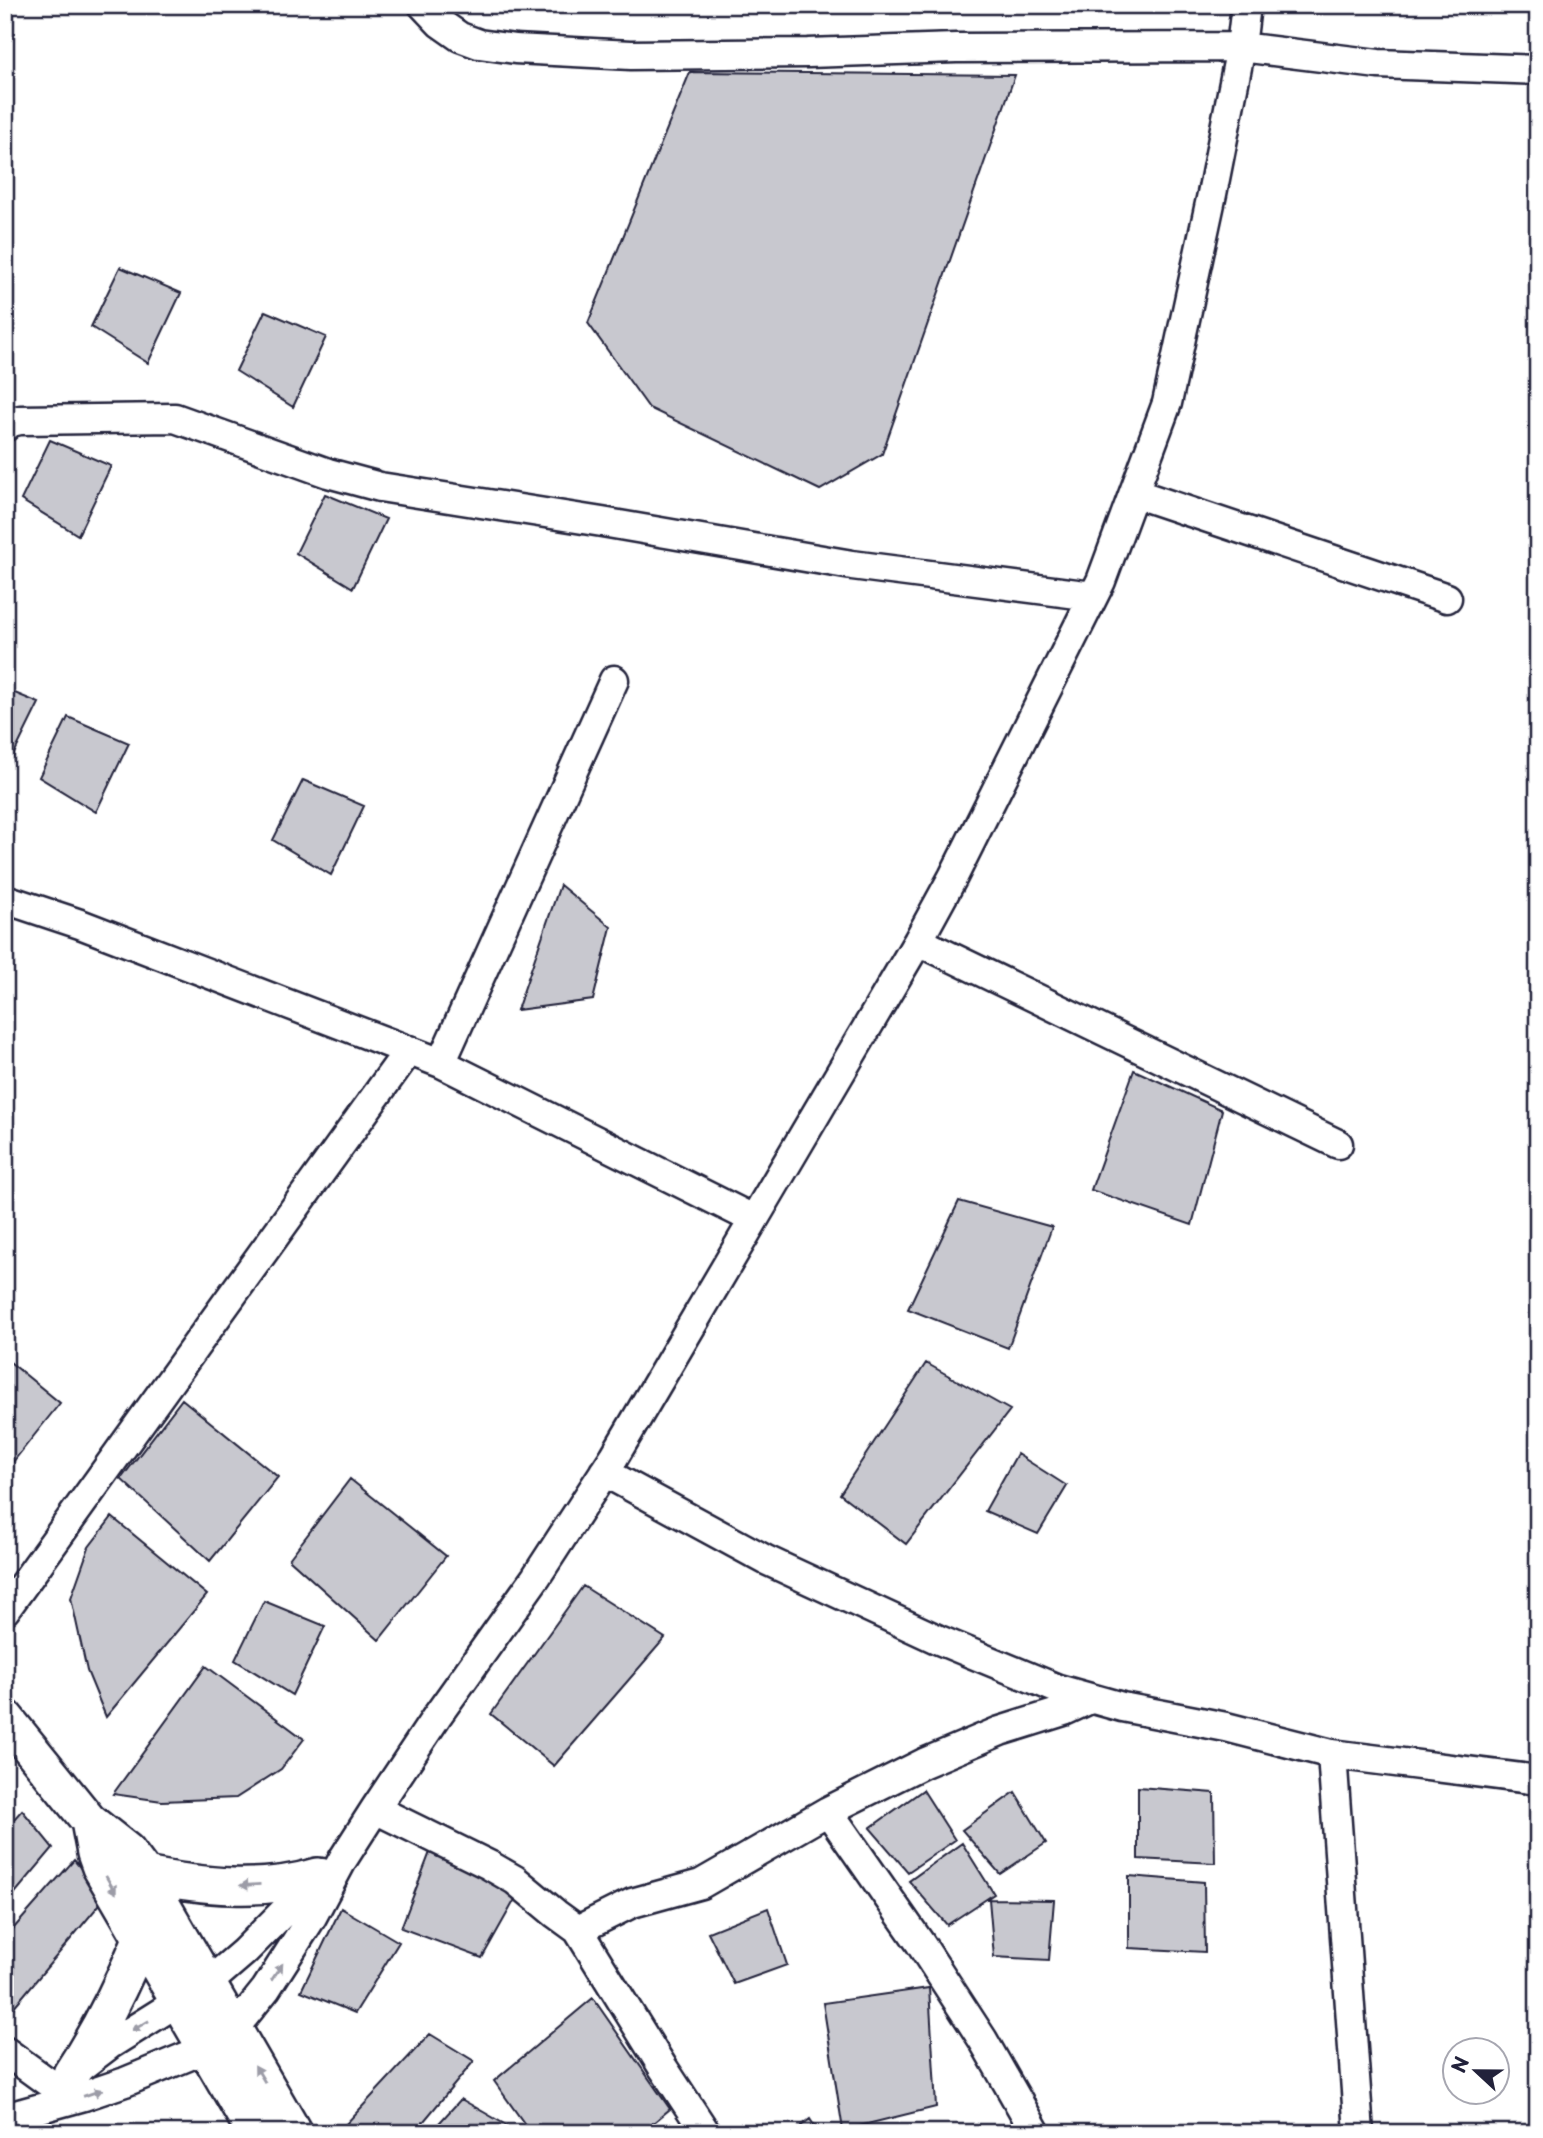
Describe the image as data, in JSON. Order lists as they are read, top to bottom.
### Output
{
  "north": "left"
}
